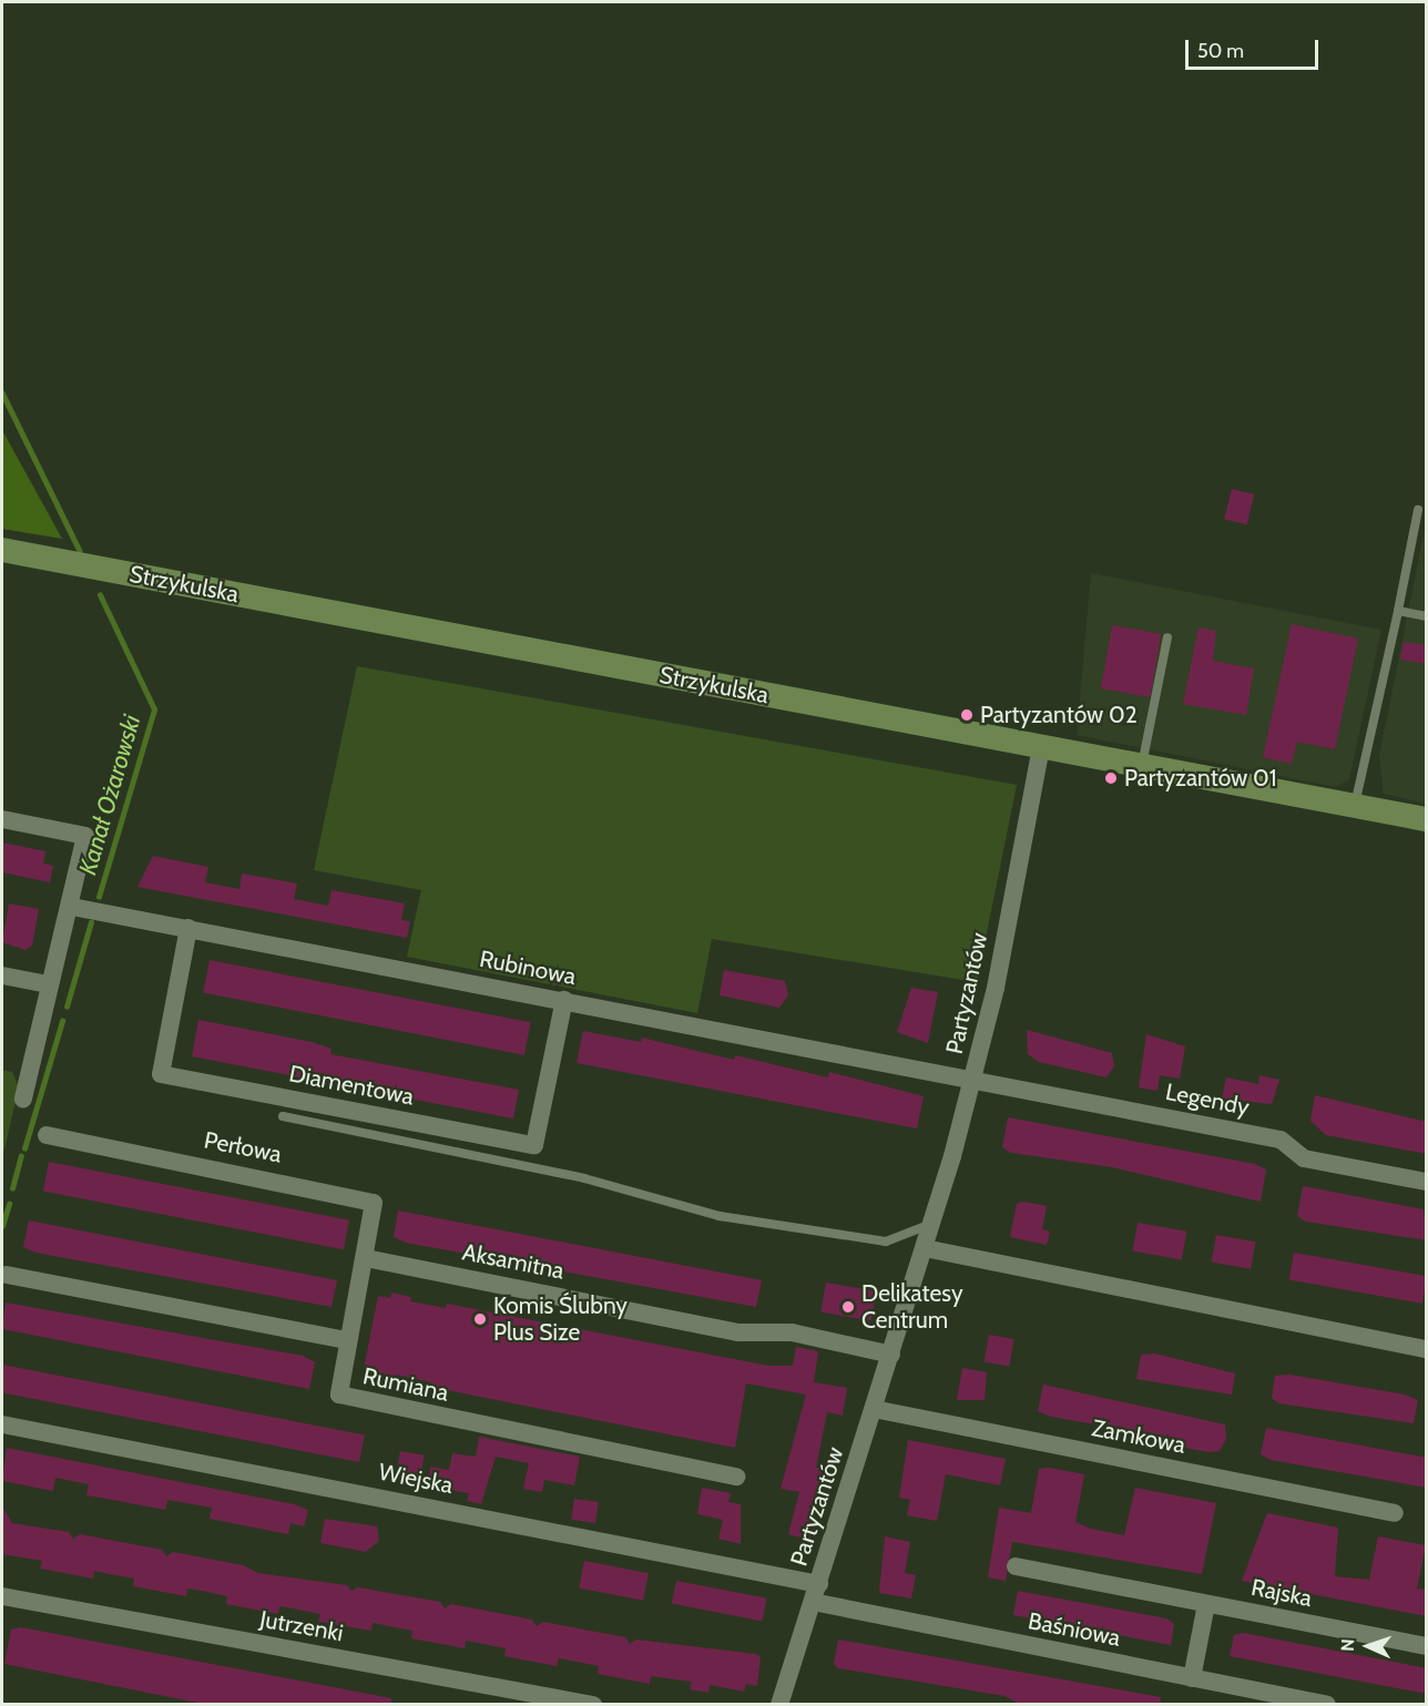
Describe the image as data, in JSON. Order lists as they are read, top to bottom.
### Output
{
  "streets": {
    "street": [
      "Strzykulska",
      "Rubinowa",
      "Partyzantów",
      "Diamentowa",
      "Legendy",
      "Perłowa",
      "Aksamitna",
      "Rumiana",
      "Zamkowa",
      "Wiejska",
      "Rajska",
      "Jutrzenki",
      "Baśniowa"
    ]
  },
  "crossings": [
    ["Strzykulska", "Partyzantów"],
    ["Rubinowa", "Partyzantów"],
    ["Rubinowa", "Diamentowa"],
    ["Rubinowa", "Legendy"],
    ["Partyzantów", "Legendy"],
    ["Partyzantów", "Aksamitna"],
    ["Partyzantów", "Zamkowa"],
    ["Partyzantów", "Wiejska"],
    ["Partyzantów", "Baśniowa"],
    ["Perłowa", "Aksamitna"]
  ],
  "water": ["Kanał Ożarowski"],
  "places": [
    "Partyzantów 02",
    "Partyzantów 01",
    "Delikatesy Centrum",
    "Komis Ślubny Plus Size"
  ],
  "scale_bar": "50 m",
  "north": "left"
}
